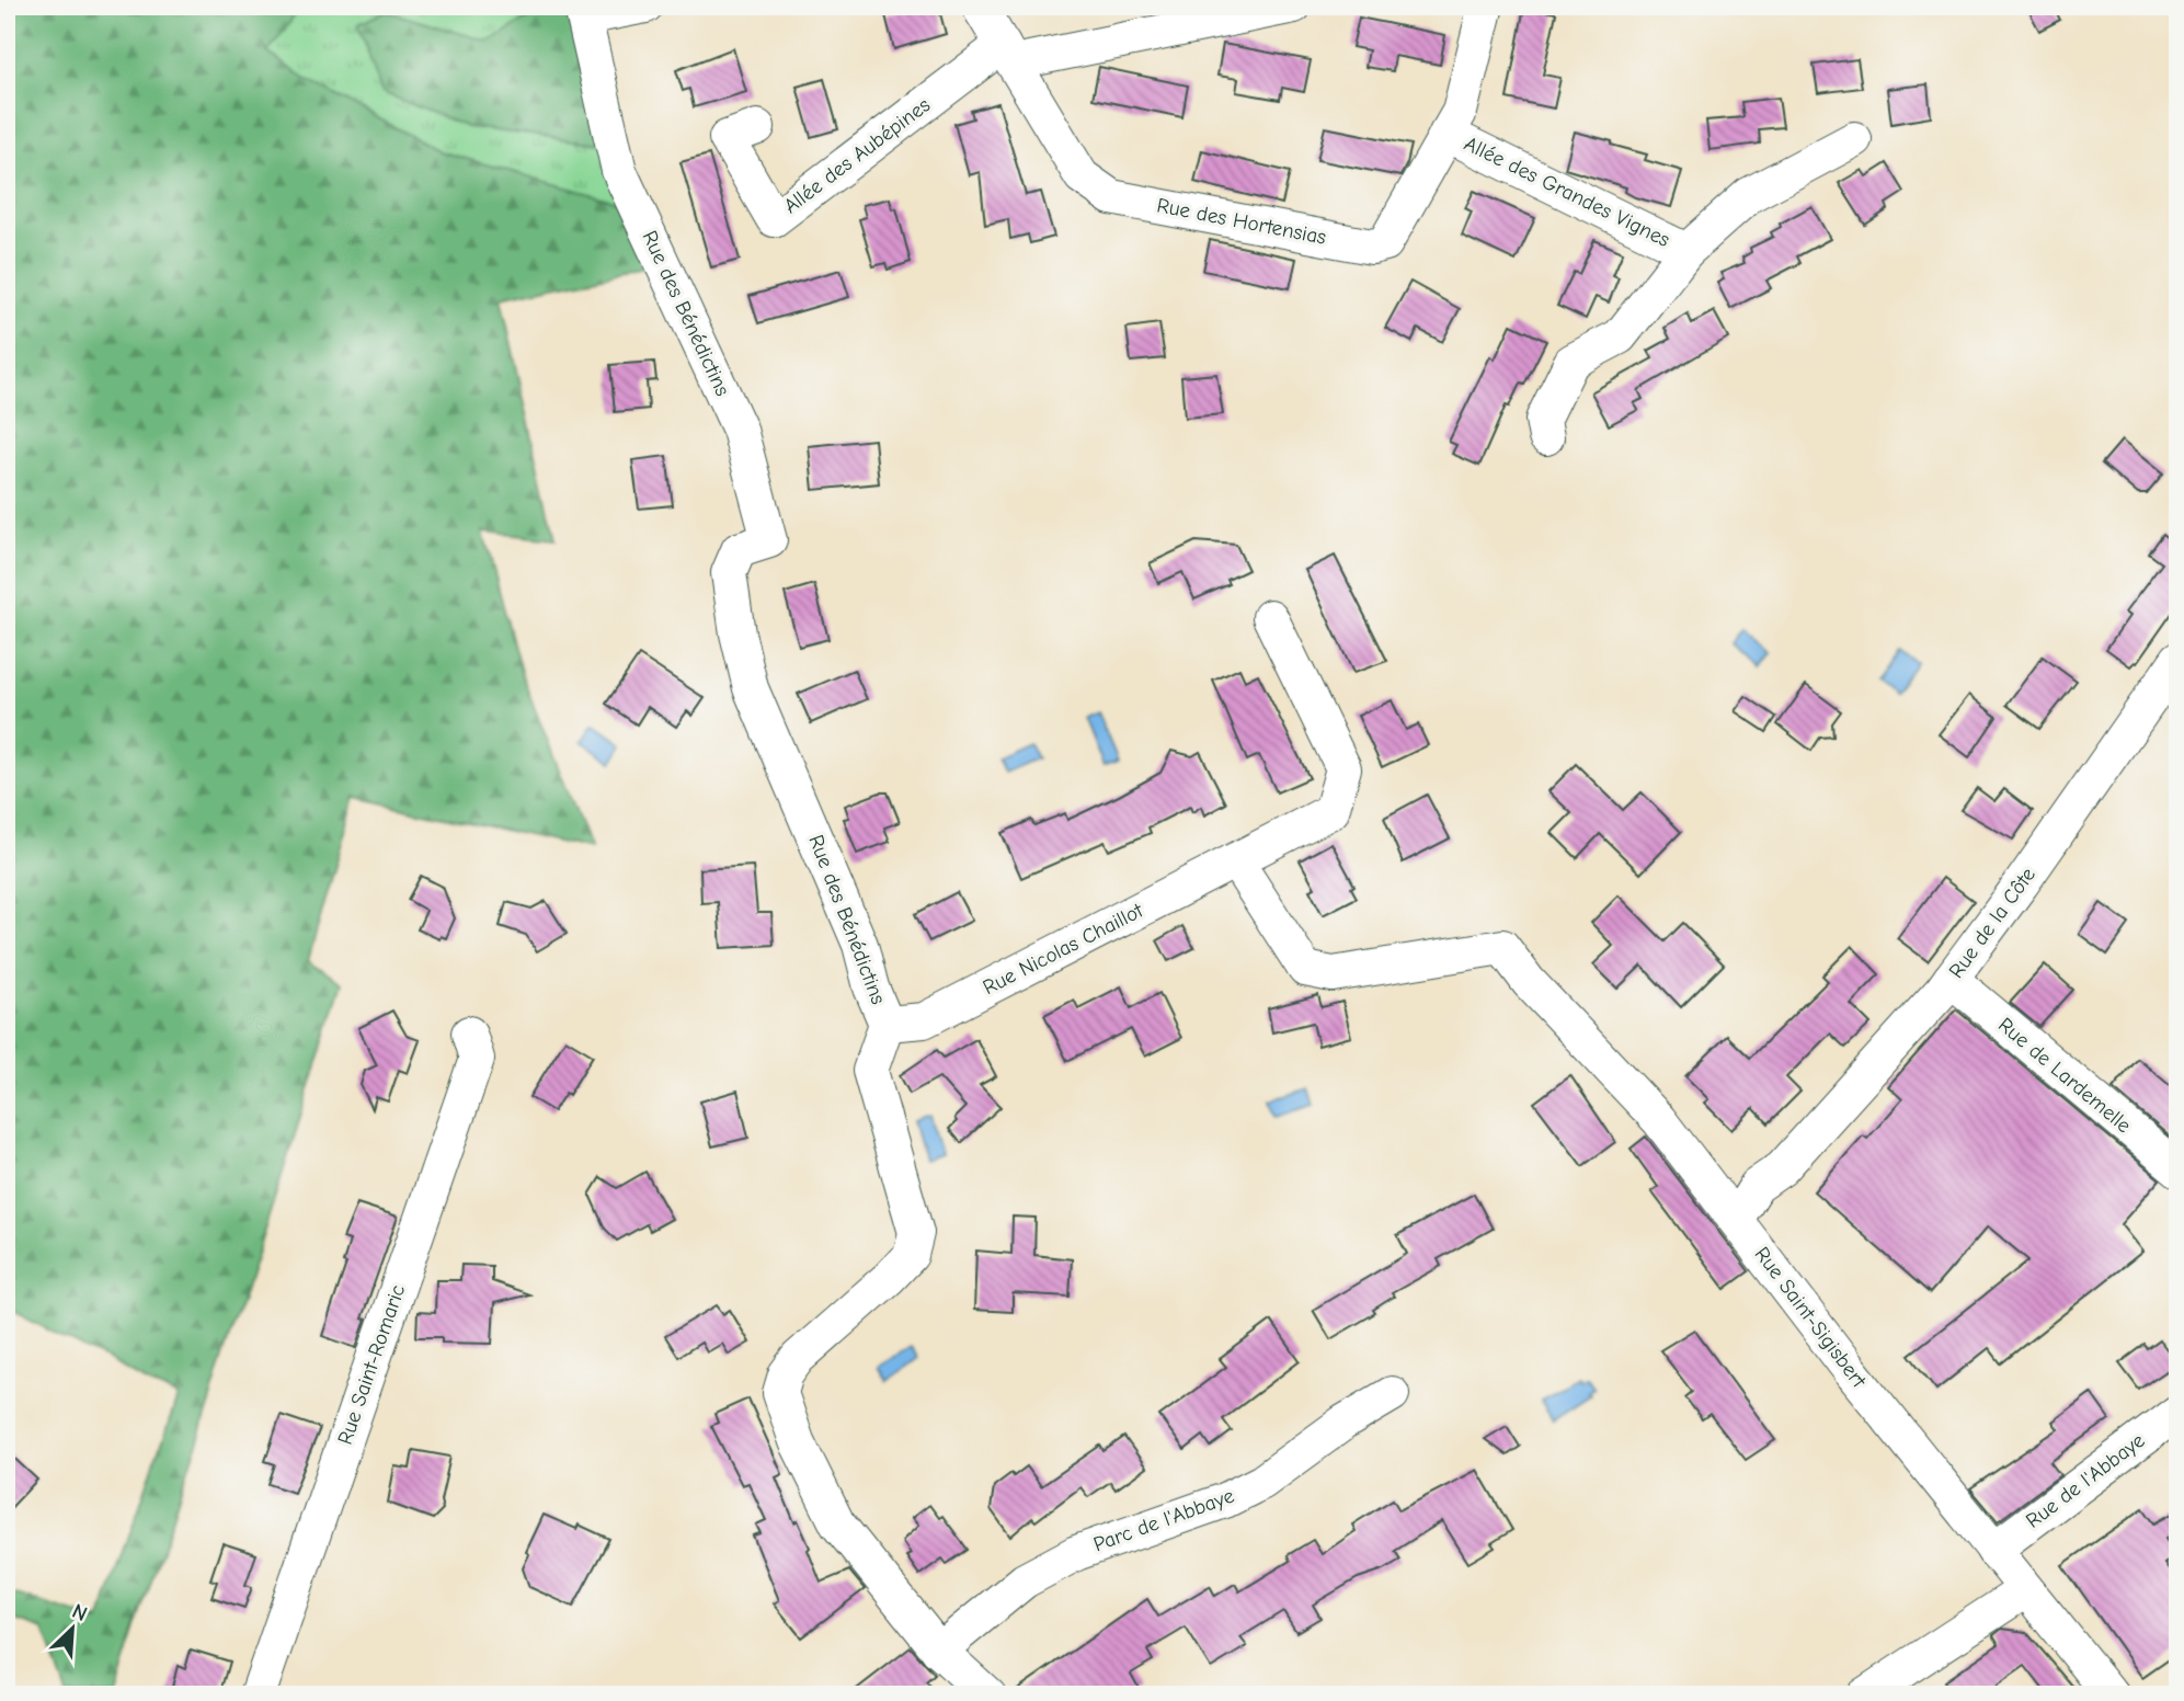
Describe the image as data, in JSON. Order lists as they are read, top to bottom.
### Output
{
  "streets": {
    "street": [
      "Allée des Aubépines",
      "Allée des Grandes Vignes",
      "Rue des Hortensias",
      "Rue des Bénédictins",
      "Rue de la Côte",
      "Rue Nicolas Chaillot",
      "Rue de Lardemelle",
      "Rue Saint-Sigisbert",
      "Rue Saint-Romaric",
      "Rue de l'Abbaye",
      "Parc de l'Abbaye"
    ]
  },
  "crossings": [
    ["Allée des Aubépines", "Rue des Hortensias"],
    ["Allée des Grandes Vignes", "Rue des Hortensias"],
    ["Rue des Bénédictins", "Rue Nicolas Chaillot"],
    ["Rue des Bénédictins", "Parc de l'Abbaye"],
    ["Rue de la Côte", "Rue de Lardemelle"],
    ["Rue de la Côte", "Rue Saint-Sigisbert"],
    ["Rue Nicolas Chaillot", "Rue Saint-Sigisbert"],
    ["Rue Saint-Sigisbert", "Rue de l'Abbaye"]
  ],
  "north": "top right"
}
